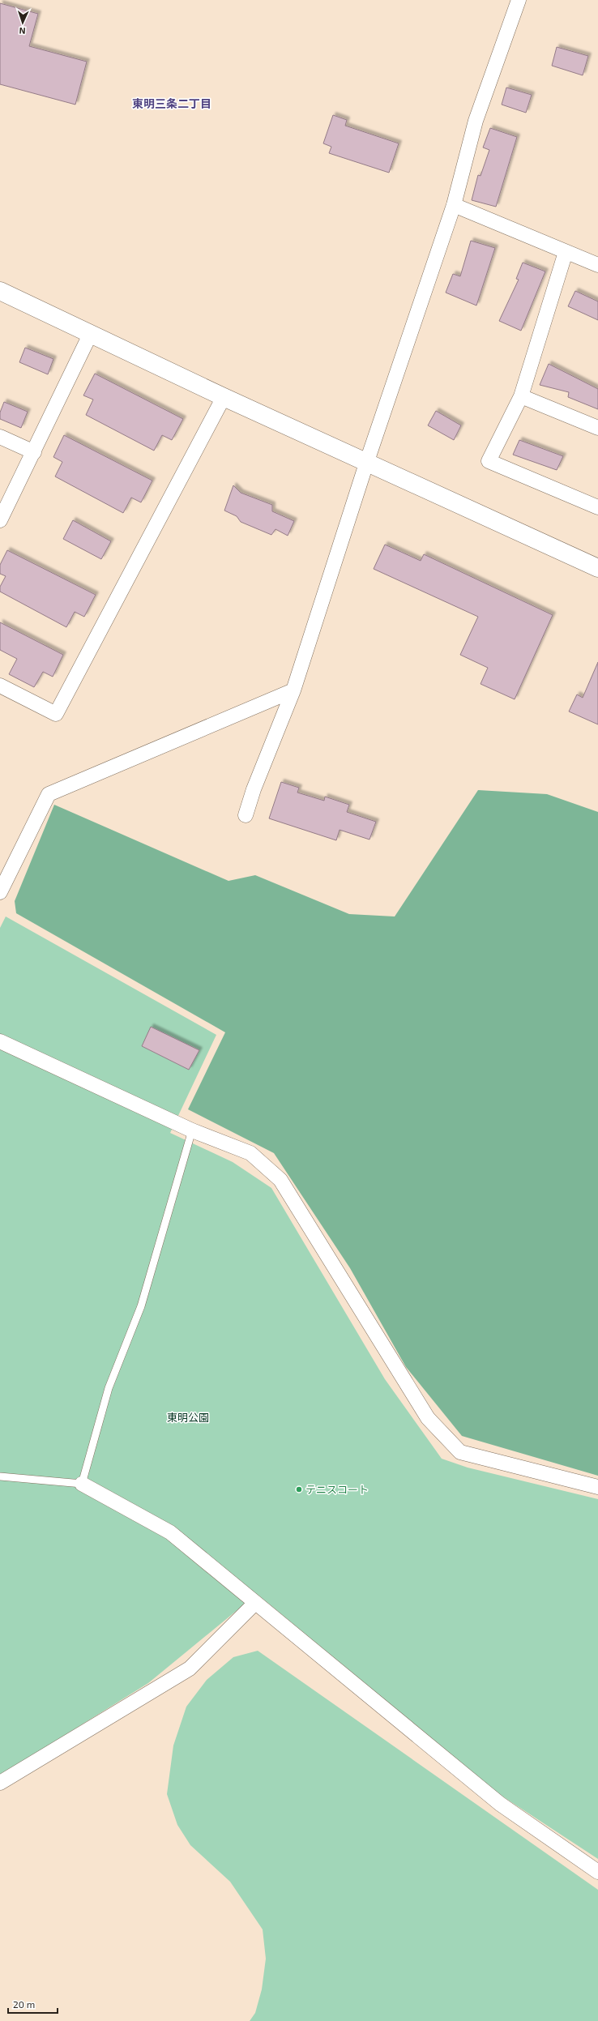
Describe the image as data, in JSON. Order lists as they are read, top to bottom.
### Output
{
  "districts": ["東明三条二丁目"],
  "parks": ["東明公園"],
  "places": ["テニスコート"],
  "scale_bar": "20 m",
  "north": "bottom"
}
